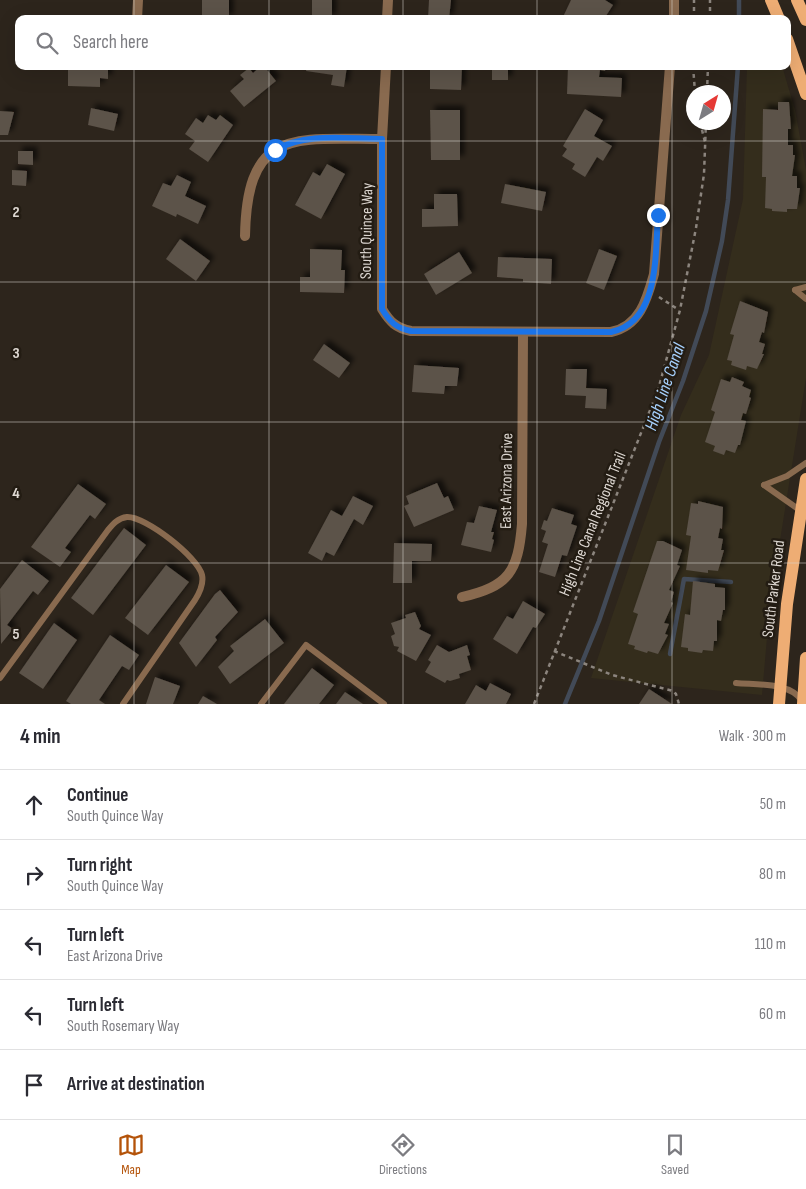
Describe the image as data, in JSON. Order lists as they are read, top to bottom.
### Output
{
  "streets": {
    "main road": ["South Parker Road"],
    "street": ["South Quince Way", "East Arizona Drive"],
    "path": ["High Line Canal Regional Trail"]
  },
  "crossings": [
    ["South Quince Way", "East Arizona Drive"]
  ],
  "water": ["High Line Canal"],
  "north": "top right",
  "page": {
    "search": "Search here",
    "heading": ["4 min", "Walk · 300 m"],
    "list": [
      ["Continue", "South Quince Way", "50 m"],
      ["Turn right", "South Quince Way", "80 m"],
      ["Turn left", "East Arizona Drive", "110 m"],
      ["Turn left", "South Rosemary Way", "60 m"],
      "Arrive at destination"
    ],
    "nav": ["Map", "Directions", "Saved"]
  },
  "grid": {
    "rows": [
      "2",
      "3",
      "4",
      "5"
    ]
  }
}
